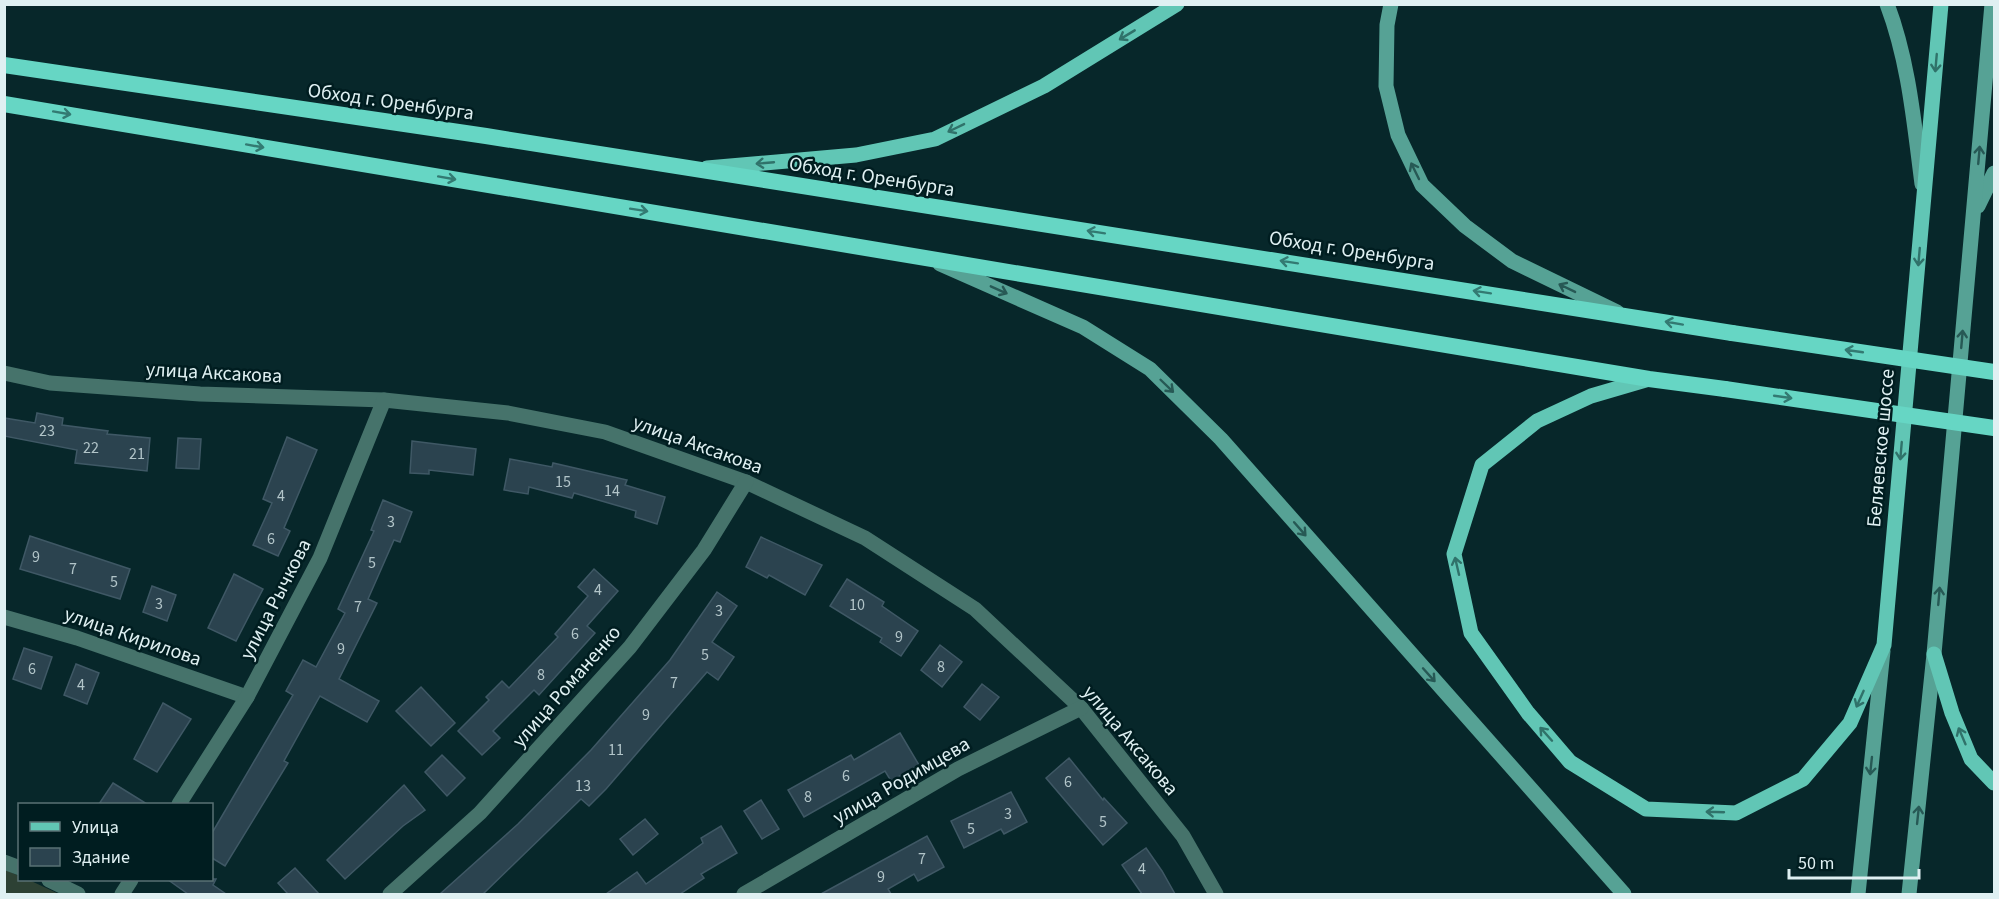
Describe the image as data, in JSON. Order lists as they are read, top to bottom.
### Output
{
  "streets": {
    "highway": ["Обход г. Оренбурга"],
    "main road": ["Беляевское шоссе"],
    "street": [
      "улица Аксакова",
      "улица Рычкова",
      "улица Кирилова",
      "улица Романенко",
      "улица Родимцева"
    ]
  },
  "crossings": [
    ["улица Аксакова", "улица Рычкова"],
    ["улица Аксакова", "улица Романенко"],
    ["улица Аксакова", "улица Родимцева"],
    ["улица Рычкова", "улица Кирилова"]
  ],
  "house_numbers": [
    "23",
    "22",
    "21",
    "15",
    "14",
    "4",
    "3",
    "6",
    "9",
    "5",
    "7",
    "5",
    "4",
    "3",
    "10",
    "7",
    "3",
    "6",
    "9",
    "9",
    "5",
    "8",
    "6",
    "8",
    "7",
    "4",
    "9",
    "11",
    "6",
    "6",
    "13",
    "8",
    "3",
    "5",
    "5",
    "7",
    "4",
    "9"
  ],
  "legend": ["Улица", "Здание"],
  "scale_bar": "50 m"
}
